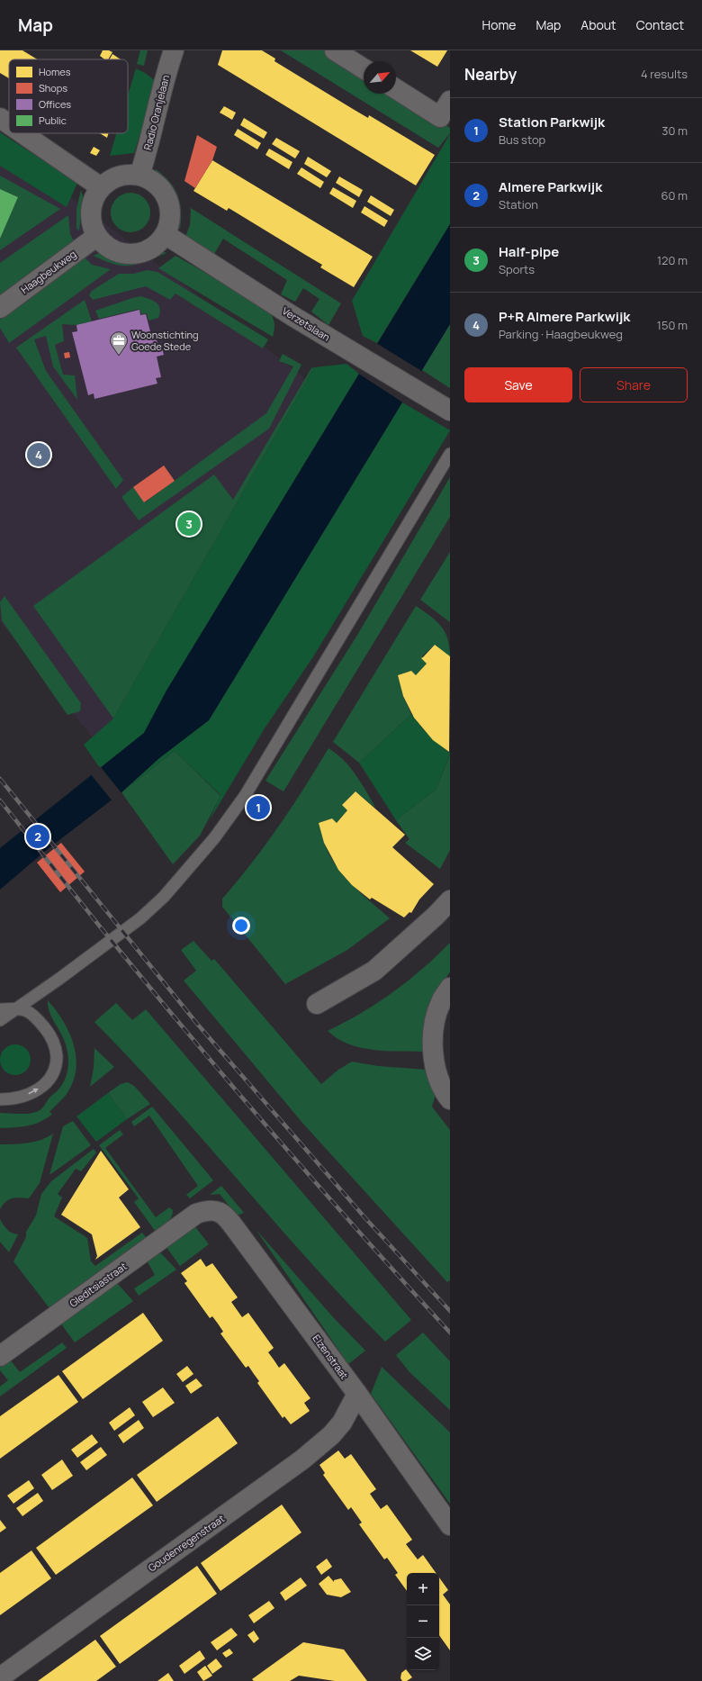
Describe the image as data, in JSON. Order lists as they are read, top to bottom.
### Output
{
  "streets": {
    "street": [
      "Radio Oranjelaan",
      "Haagbeukweg",
      "Verzetslaan",
      "Gleditsiastraat",
      "Elzenstraat",
      "Goudenregenstraat"
    ]
  },
  "crossings": [
    ["Radio Oranjelaan", "Haagbeukweg"],
    ["Radio Oranjelaan", "Verzetslaan"],
    ["Haagbeukweg", "Verzetslaan"],
    ["Gleditsiastraat", "Elzenstraat"],
    ["Elzenstraat", "Goudenregenstraat"]
  ],
  "places": {
    "office": ["Woonstichting Goede Stede"]
  },
  "legend": [
    "Homes",
    "Shops",
    "Offices",
    "Public"
  ],
  "north": "top right",
  "page": {
    "header": "Map",
    "nav": [
      "Home",
      "Map",
      "About",
      "Contact"
    ],
    "heading": ["Nearby", "4 results"],
    "list": [
      {
        "mark": "1",
        "name": "Station Parkwijk",
        "note": "Bus stop",
        "value": "30 m"
      },
      {
        "mark": "2",
        "name": "Almere Parkwijk",
        "note": "Station",
        "value": "60 m"
      },
      {
        "mark": "3",
        "name": "Half-pipe",
        "note": "Sports",
        "value": "120 m"
      },
      {
        "mark": "4",
        "name": "P+R Almere Parkwijk",
        "note": "Parking · Haagbeukweg",
        "value": "150 m"
      }
    ],
    "buttons": ["Save", "Share"],
    "pins": [
      "4",
      "3",
      "1",
      "2"
    ],
    "map_buttons": ["+", "−"]
  }
}
